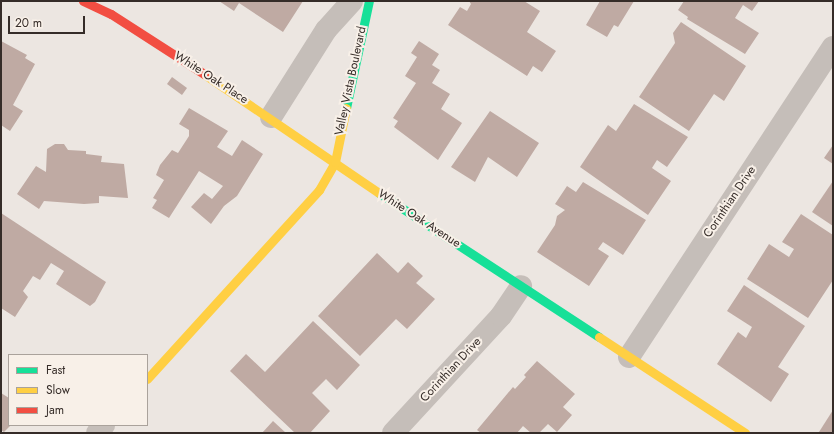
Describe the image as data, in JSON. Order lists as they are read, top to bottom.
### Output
{
  "streets": {
    "street": [
      "White Oak Place",
      "Valley Vista Boulevard",
      "Corinthian Drive",
      "White Oak Avenue"
    ]
  },
  "crossings": [
    ["White Oak Place", "Valley Vista Boulevard"],
    ["White Oak Place", "White Oak Avenue"],
    ["Valley Vista Boulevard", "White Oak Avenue"],
    ["Corinthian Drive", "White Oak Avenue"]
  ],
  "legend": ["Fast", "Slow", "Jam"],
  "scale_bar": "20 m"
}
